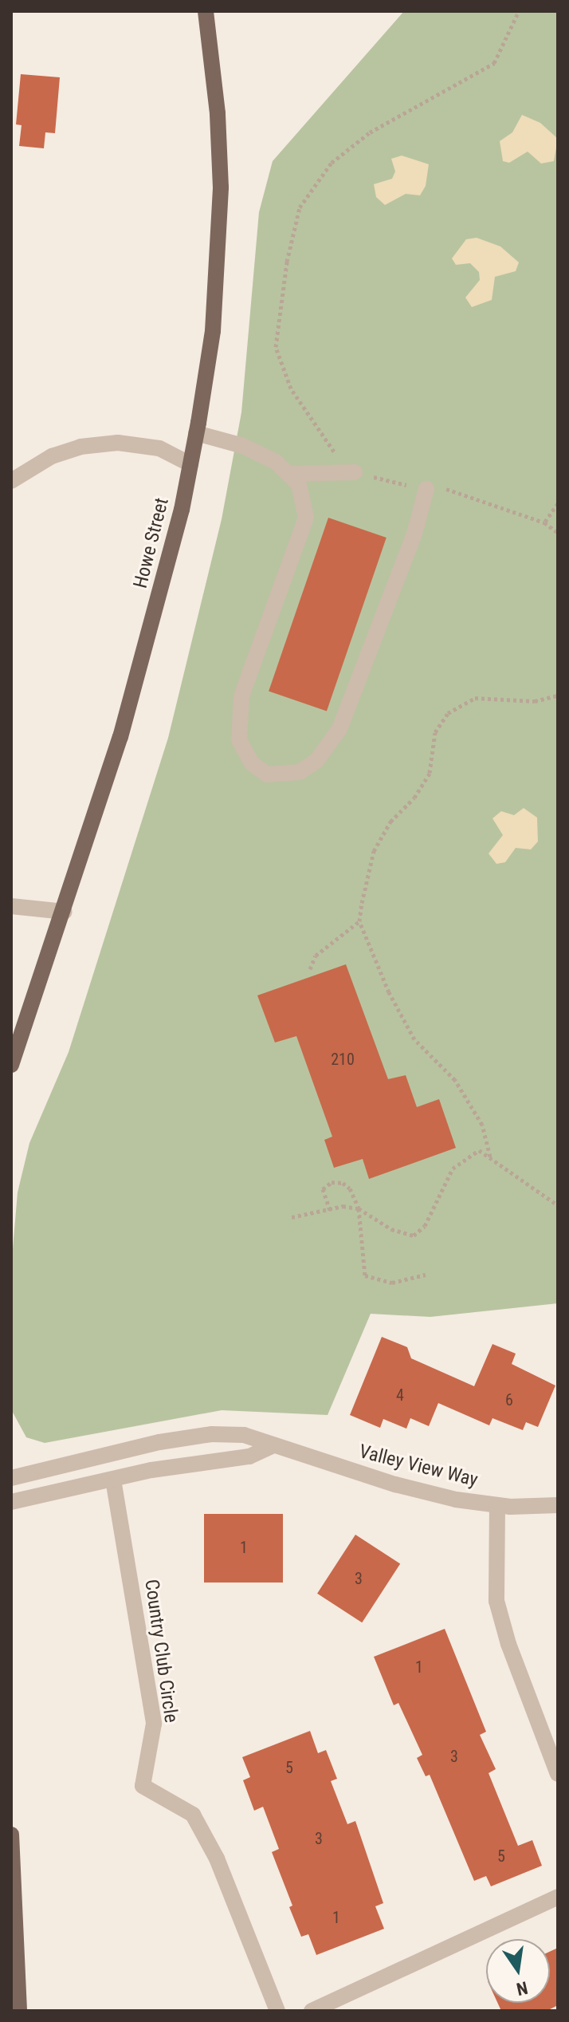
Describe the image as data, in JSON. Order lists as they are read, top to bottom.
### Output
{
  "streets": {
    "main road": ["Howe Street"],
    "street": ["Valley View Way", "Country Club Circle"]
  },
  "house_numbers": [
    "210",
    "4",
    "6",
    "1",
    "3",
    "1",
    "3",
    "5",
    "3",
    "5",
    "1"
  ],
  "north": "bottom"
}
